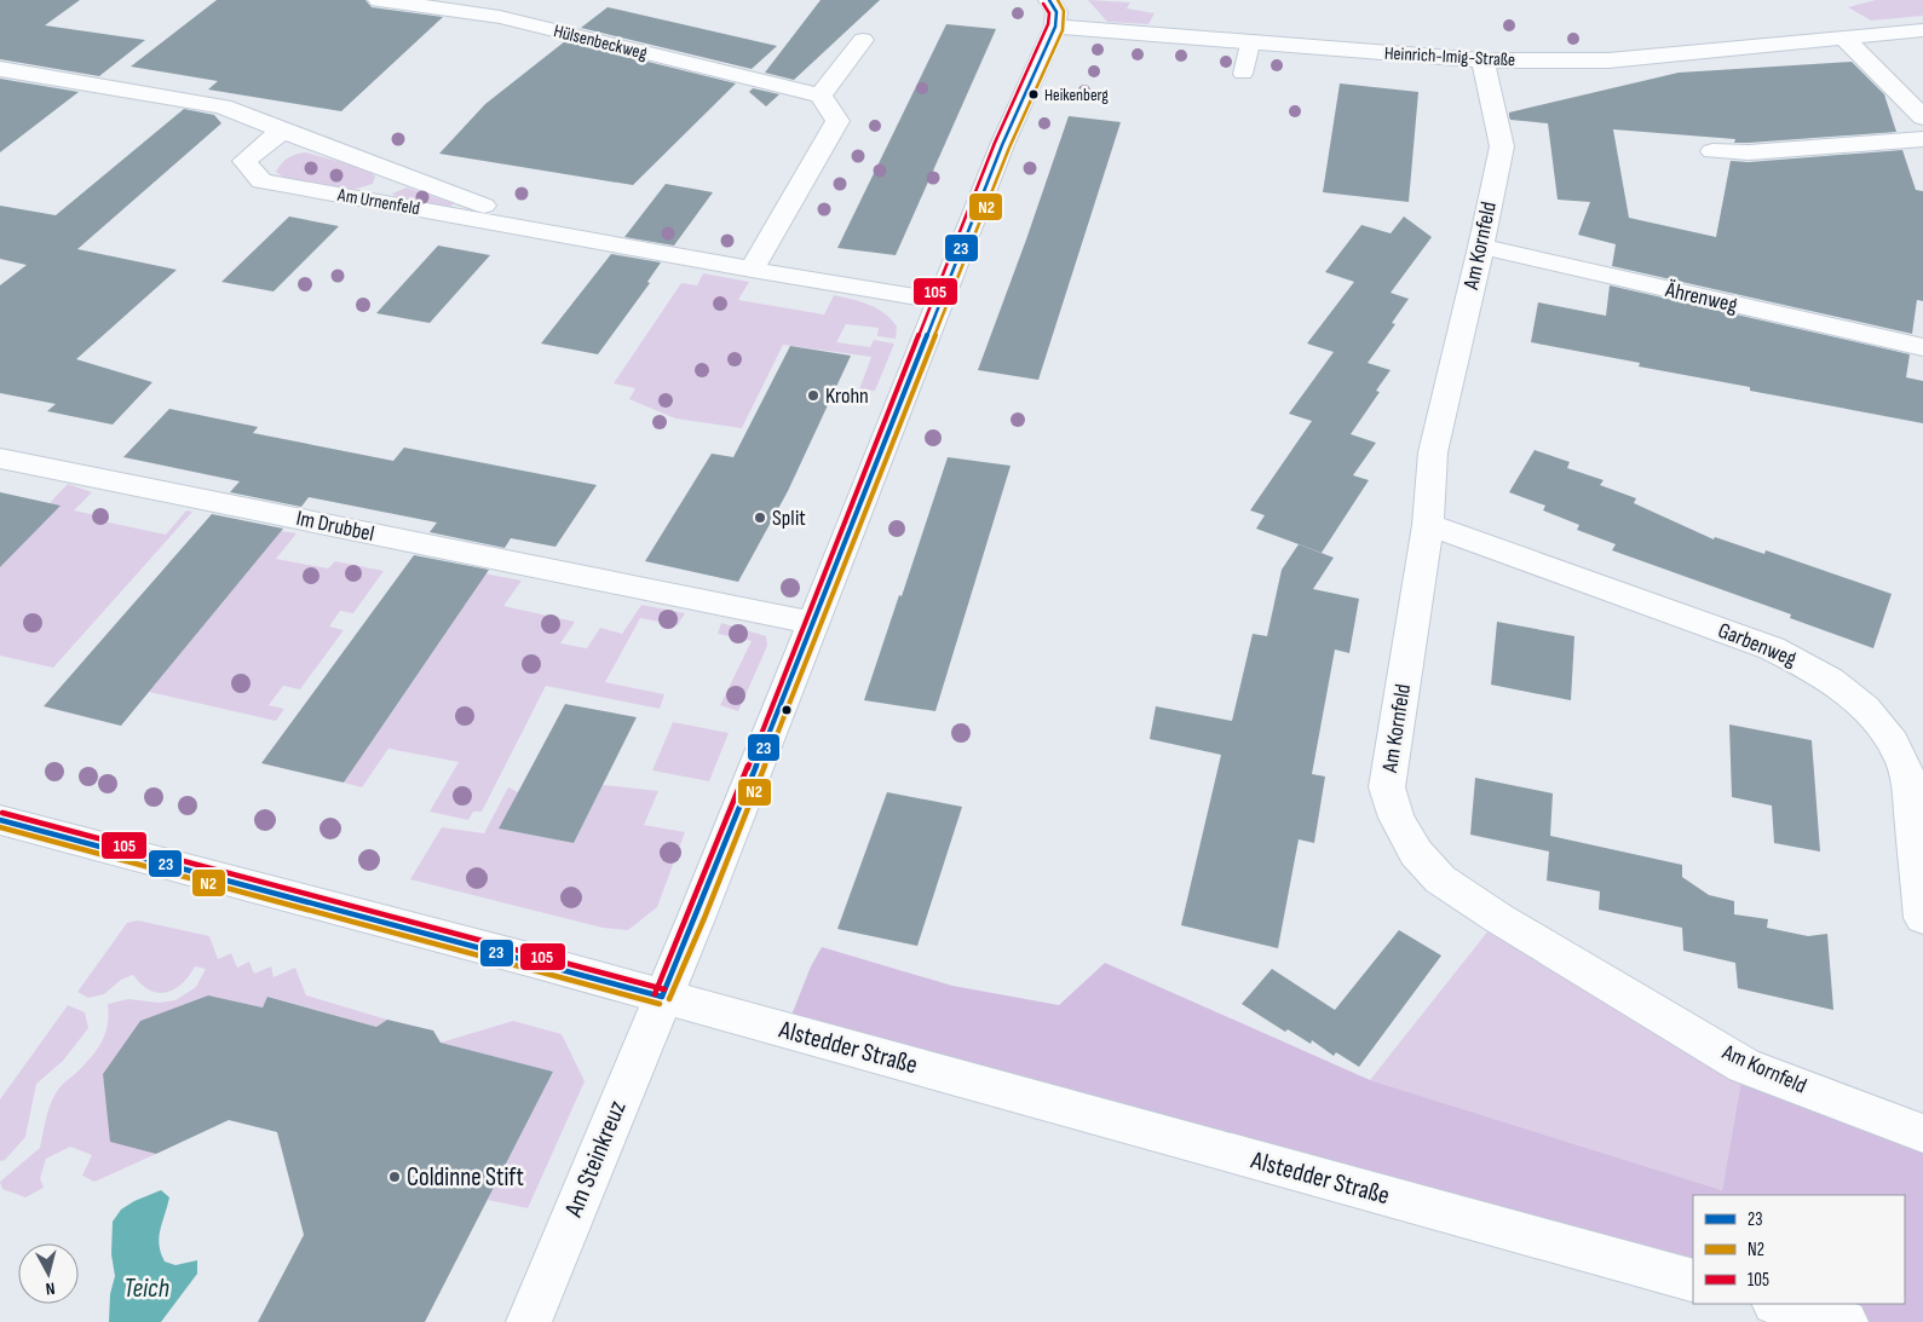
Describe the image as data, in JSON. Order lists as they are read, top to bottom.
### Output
{
  "streets": {
    "street": [
      "Hülsenbeckweg",
      "Heinrich-Imig-Straße",
      "Am Urnenfeld",
      "Am Kornfeld",
      "Ährenweg",
      "Im Drubbel",
      "Garbenweg",
      "Alstedder Straße",
      "Am Steinkreuz"
    ]
  },
  "crossings": [
    ["Heinrich-Imig-Straße", "Am Kornfeld"],
    ["Am Kornfeld", "Ährenweg"],
    ["Am Kornfeld", "Garbenweg"],
    ["Alstedder Straße", "Am Steinkreuz"]
  ],
  "water": ["Teich"],
  "places": [
    "Heikenberg",
    "Krohn",
    "Split",
    "Coldinne Stift"
  ],
  "lines": ["transit line 23", "transit line N2", "transit line 105"],
  "legend": ["23", "N2", "105"],
  "north": "bottom"
}
